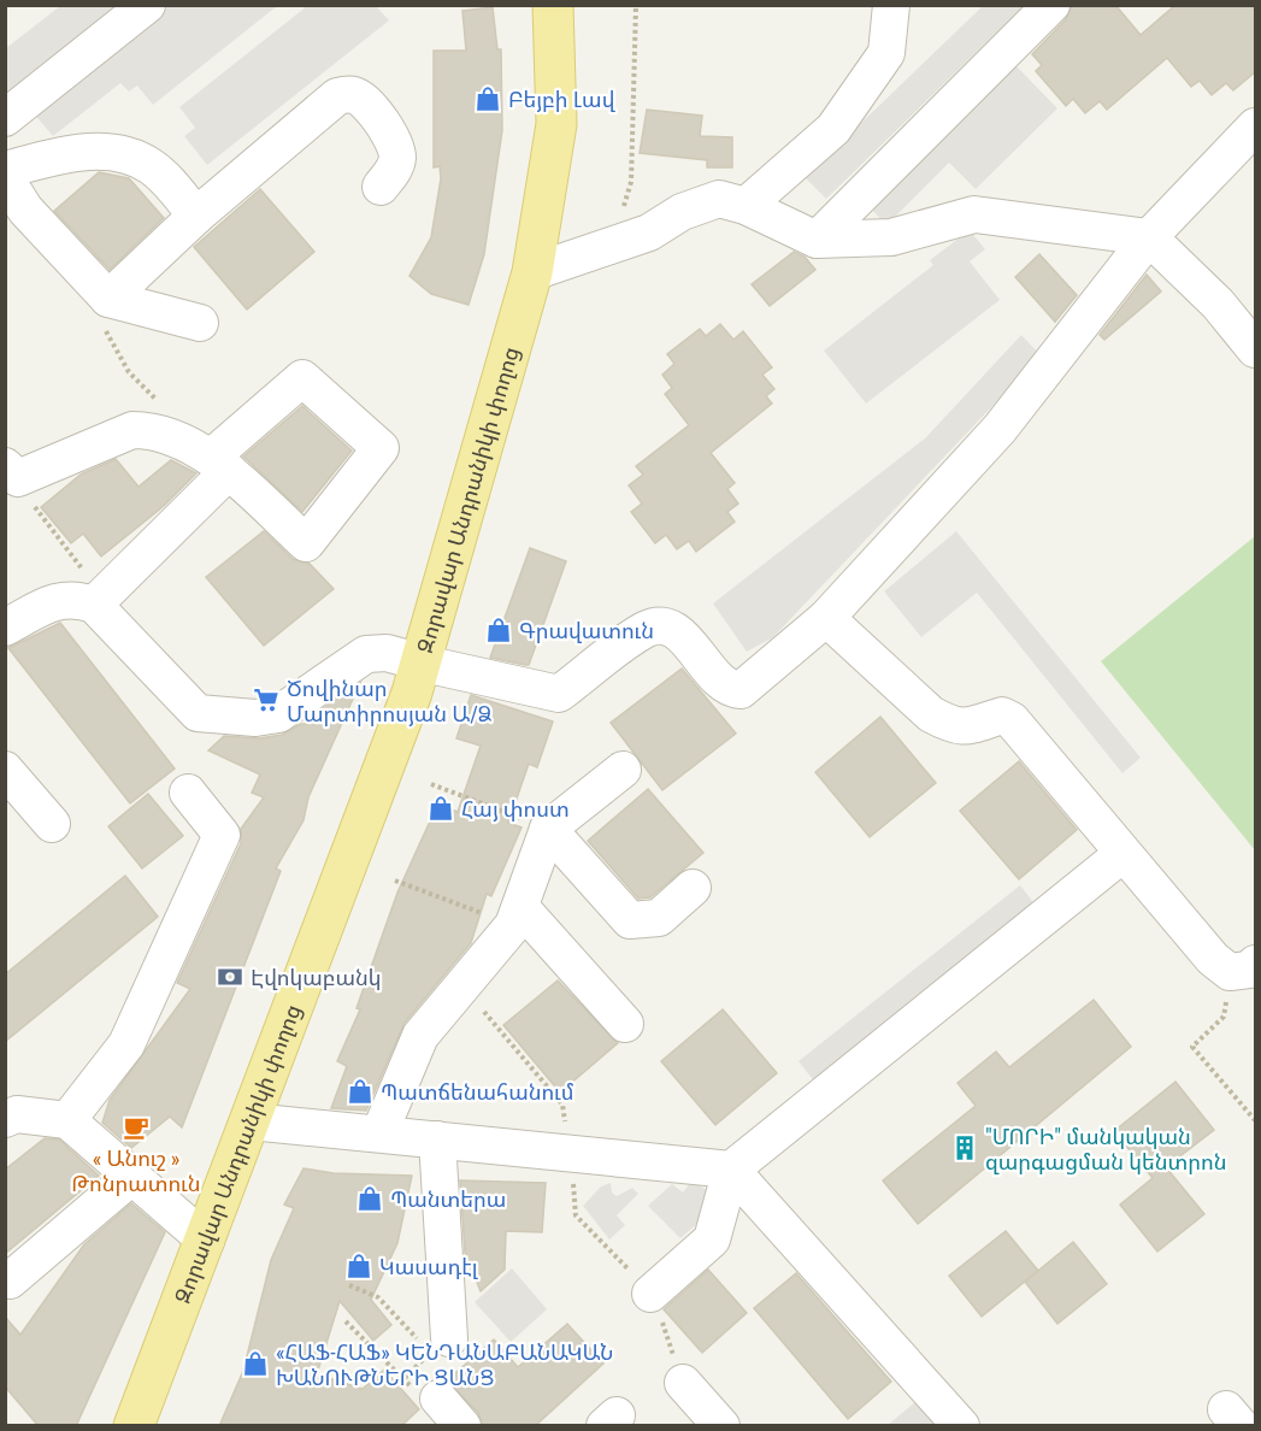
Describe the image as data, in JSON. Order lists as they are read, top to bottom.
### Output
{
  "streets": {
    "main road": ["Զորավար Անդրանիկի փողոց"]
  },
  "places": {
    "shop": [
      "Բեյբի Լավ",
      "Գրավատուն",
      "Հայ փոստ",
      "Պատճենահանում",
      "Պանտերա",
      "Կասադէլ",
      "«ՀԱՖ-ՀԱՖ» ԿԵՆԴԱՆԱԲԱՆԱԿԱՆ ԽԱՆՈՒԹՆԵՐԻ ՑԱՆՑ"
    ],
    "supermarket": ["Ծովինար Մարտիրոսյան Ա/Ձ"],
    "bank": ["Էվոկաբանկ"],
    "cafe": ["« Անուշ » Թոնրատուն"],
    "building": ["\"ՄՈՐԻ\" մանկական զարգացման կենտրոն"]
  }
}
